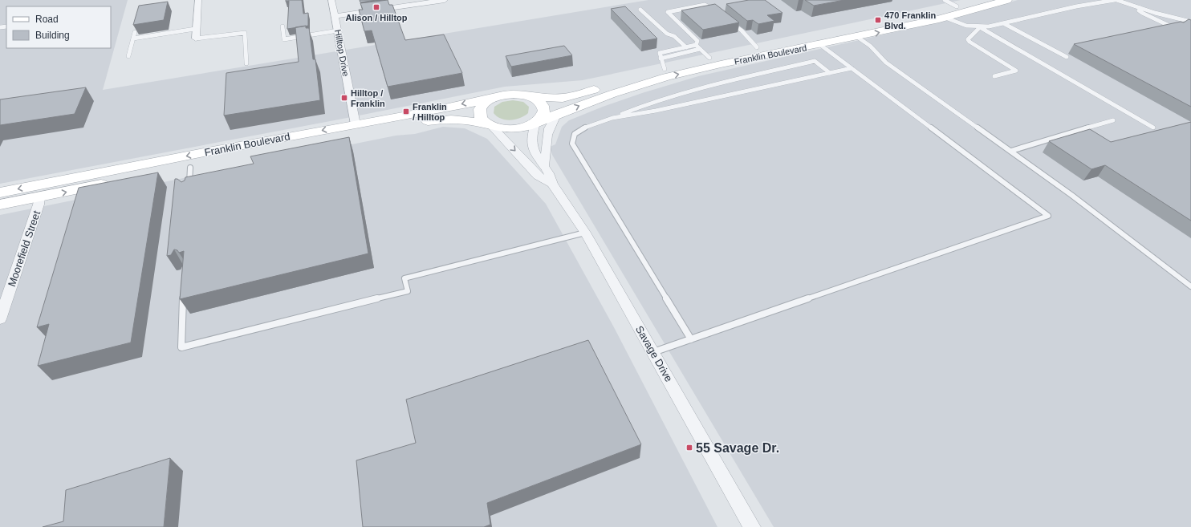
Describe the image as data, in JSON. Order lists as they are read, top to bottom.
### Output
{
  "streets": {
    "main road": ["Franklin Boulevard"],
    "street": ["Hilltop Drive", "Moorefield Street", "Savage Drive"]
  },
  "crossings": [
    ["Hilltop Drive", "Franklin Boulevard"],
    ["Franklin Boulevard", "Moorefield Street"],
    ["Franklin Boulevard", "Savage Drive"]
  ],
  "places": {
    "transit": [
      "Alison / Hilltop",
      "470 Franklin Blvd.",
      "Hilltop / Franklin",
      "Franklin / Hilltop",
      "55 Savage Dr."
    ]
  },
  "legend": ["Road", "Building"]
}
